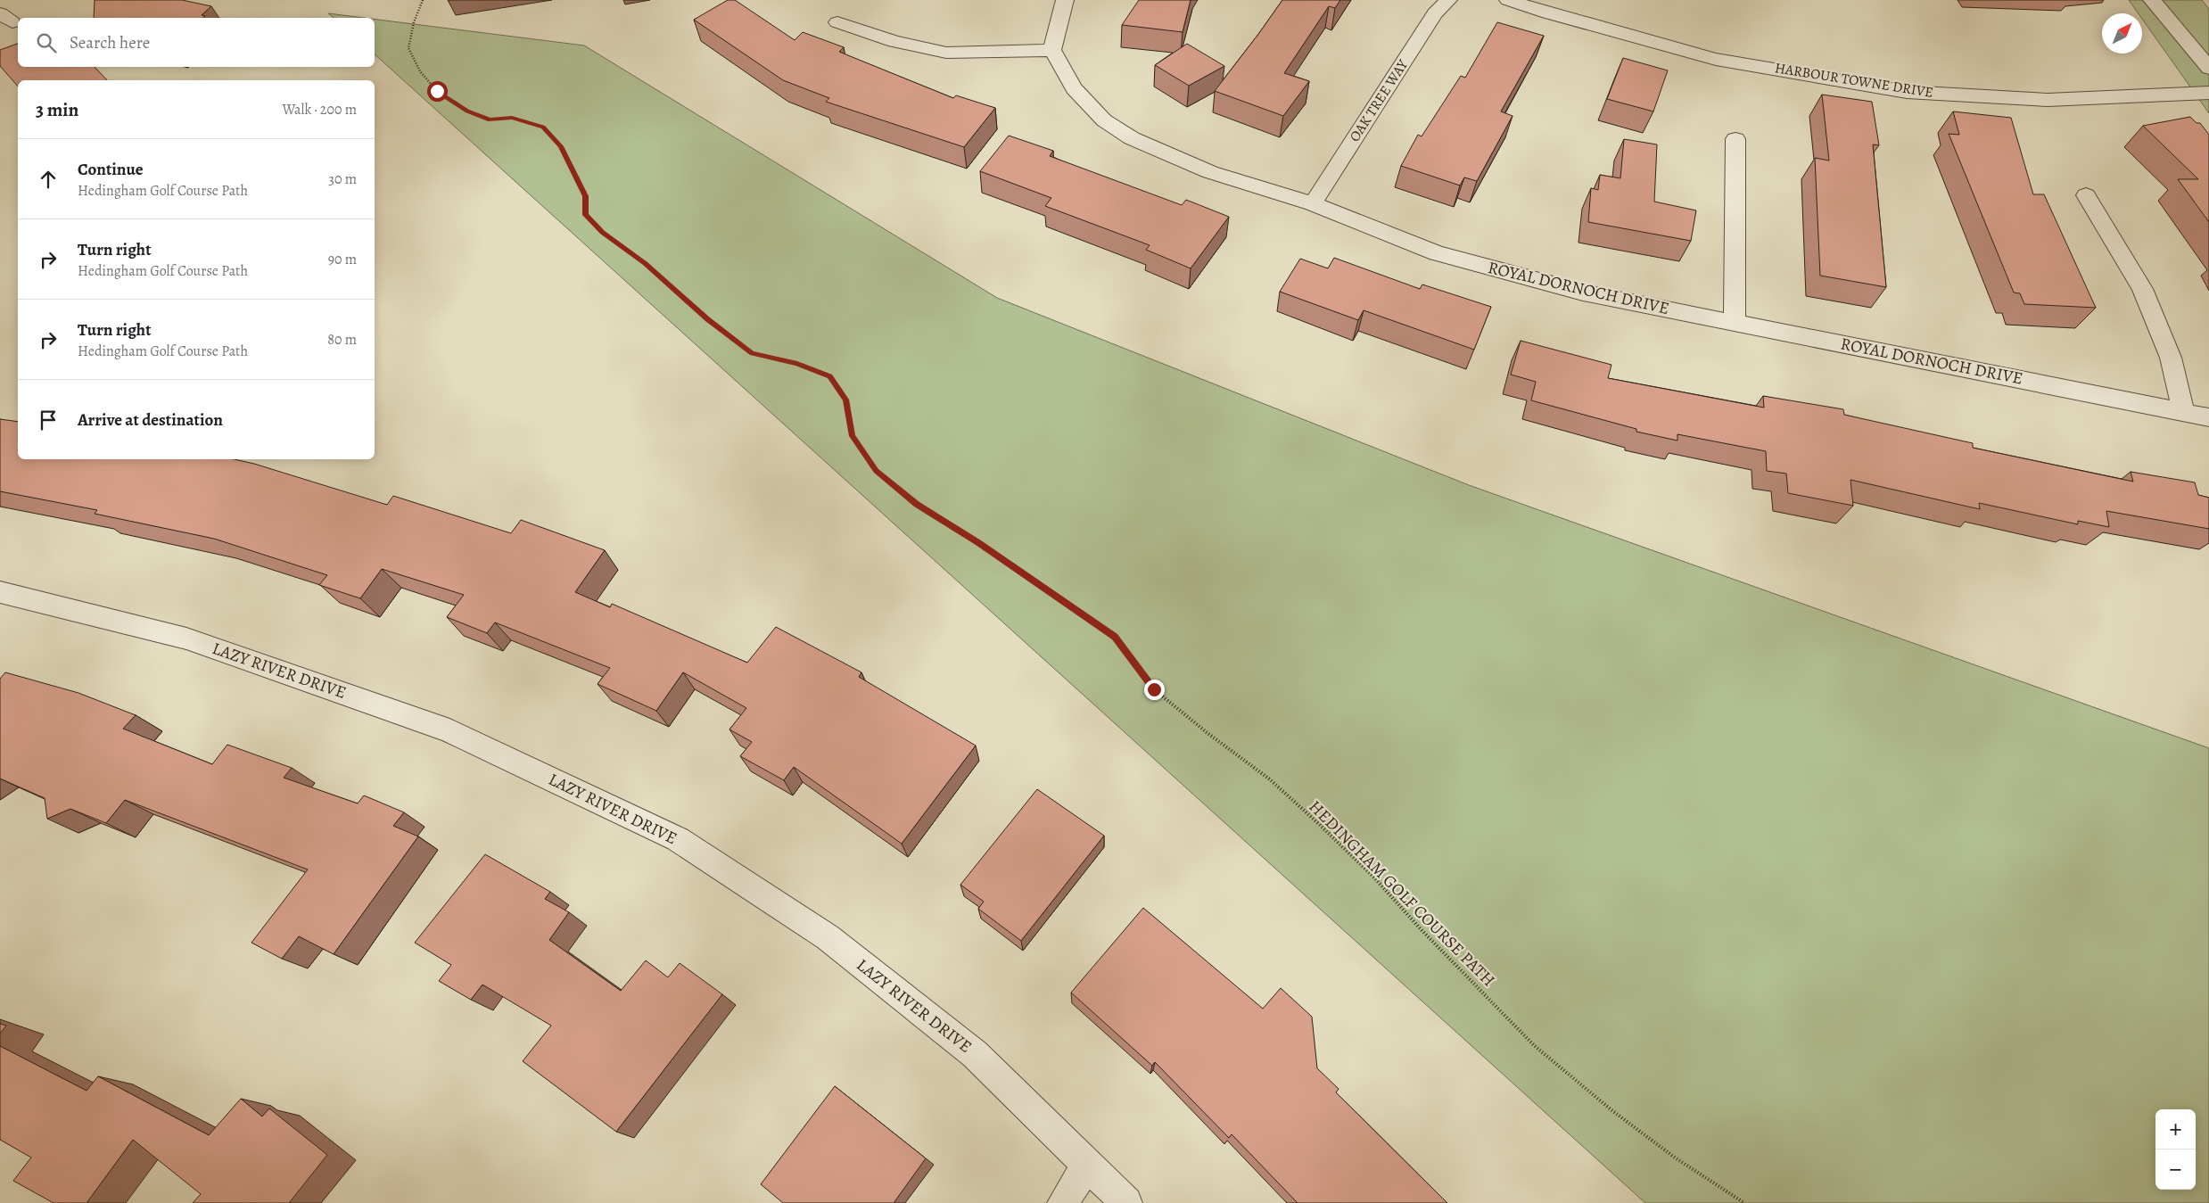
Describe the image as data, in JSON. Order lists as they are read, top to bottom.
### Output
{
  "streets": {
    "street": [
      "HARBOUR TOWNE DRIVE",
      "OAK TREE WAY",
      "ROYAL DORNOCH DRIVE",
      "LAZY RIVER DRIVE"
    ],
    "path": ["HEDINGHAM GOLF COURSE PATH"]
  },
  "crossings": [
    ["OAK TREE WAY", "ROYAL DORNOCH DRIVE"]
  ],
  "north": "top right",
  "page": {
    "search": "Search here",
    "heading": ["3 min", "Walk · 200 m"],
    "list": [
      ["Continue", "Hedingham Golf Course Path", "30 m"],
      ["Turn right", "Hedingham Golf Course Path", "90 m"],
      ["Turn right", "Hedingham Golf Course Path", "80 m"],
      "Arrive at destination"
    ],
    "map_buttons": ["+", "−"]
  }
}
